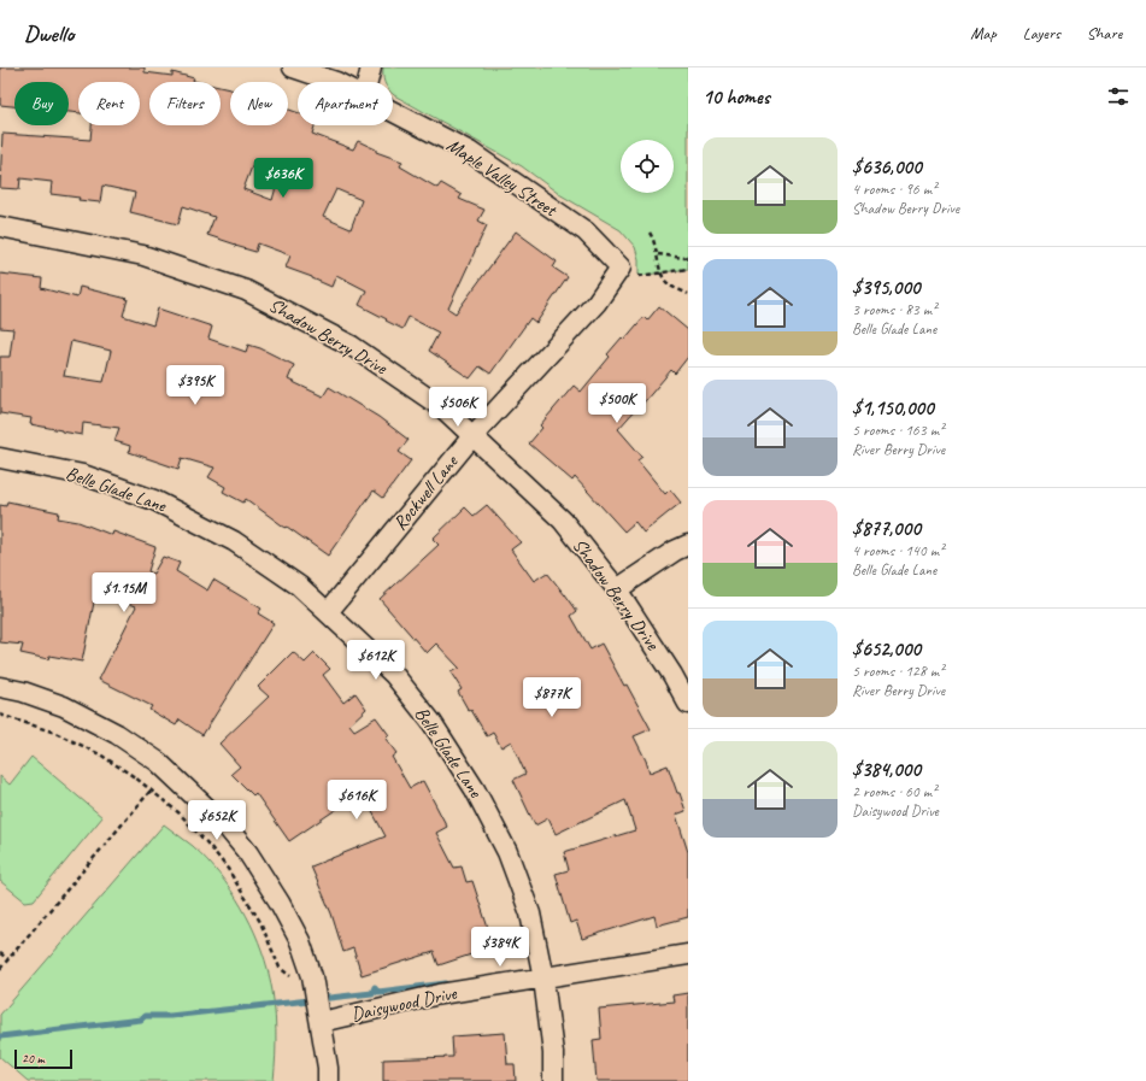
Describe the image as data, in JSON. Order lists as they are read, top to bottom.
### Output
{
  "streets": {
    "street": [
      "Maple Valley Street",
      "Shadow Berry Drive",
      "Belle Glade Lane",
      "Rockwell Lane",
      "Daisywood Drive"
    ]
  },
  "crossings": [
    ["Maple Valley Street", "Rockwell Lane"],
    ["Shadow Berry Drive", "Rockwell Lane"],
    ["Belle Glade Lane", "Rockwell Lane"],
    ["Belle Glade Lane", "Daisywood Drive"]
  ],
  "scale_bar": "20 m",
  "page": {
    "header": "Dwello",
    "nav": ["Map", "Layers", "Share"],
    "heading": "10 homes",
    "chip": [
      "Buy",
      "Rent",
      "Filters",
      "New",
      "Apartment"
    ],
    "list": [
      {
        "name": "$636,000",
        "note": "4 rooms · 96 m² · Shadow Berry Drive"
      },
      {
        "name": "$395,000",
        "note": "3 rooms · 83 m² · Belle Glade Lane"
      },
      {
        "name": "$1,150,000",
        "note": "5 rooms · 163 m² · River Berry Drive"
      },
      {
        "name": "$877,000",
        "note": "4 rooms · 140 m² · Belle Glade Lane"
      },
      {
        "name": "$652,000",
        "note": "5 rooms · 128 m² · River Berry Drive"
      },
      {
        "name": "$384,000",
        "note": "2 rooms · 60 m² · Daisywood Drive"
      }
    ],
    "price": [
      "$636K",
      "$395K",
      "$500K",
      "$506K",
      "$1.15M",
      "$612K",
      "$877K",
      "$616K",
      "$652K",
      "$384K"
    ],
    "scale": "20 m"
  }
}
